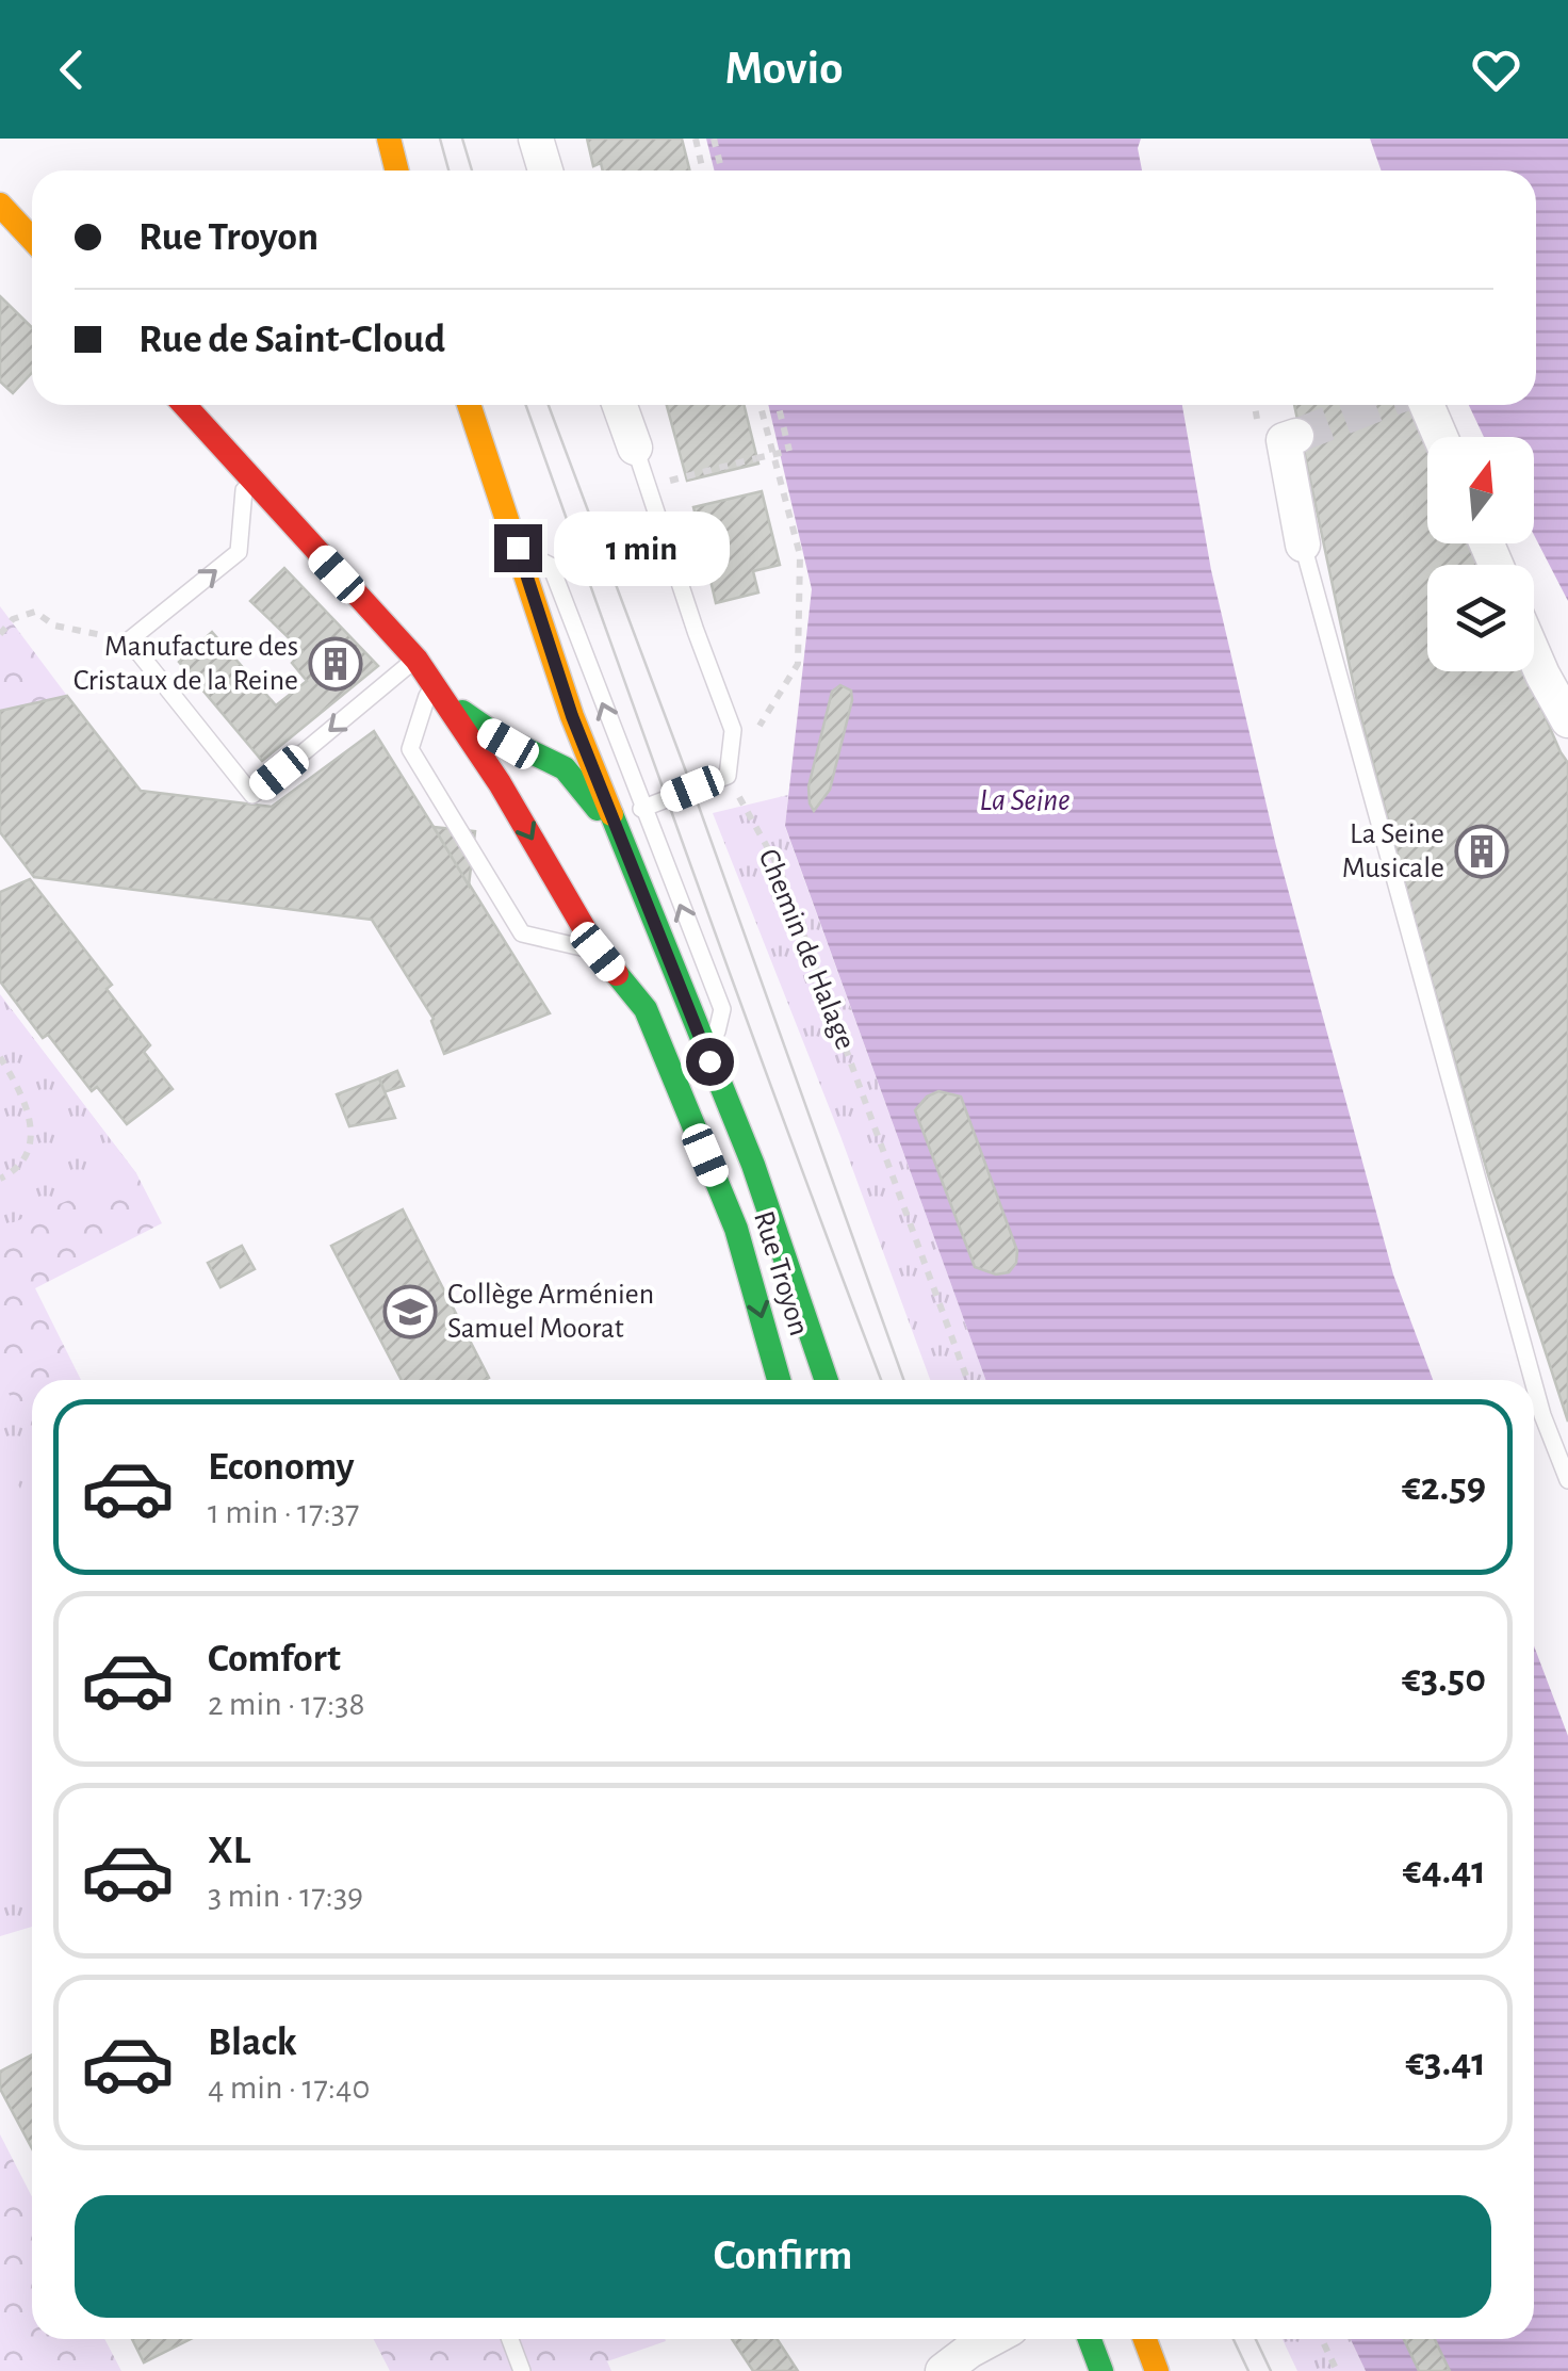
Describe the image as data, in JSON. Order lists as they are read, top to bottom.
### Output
{
  "streets": {
    "main road": ["Rue Troyon"],
    "path": ["Chemin de Halage"]
  },
  "water": ["La Seine"],
  "places": {
    "building": ["Manufacture des Cristaux de la Reine", "La Seine Musicale"],
    "school or university": ["Collège Arménien Samuel Moorat"]
  },
  "north": "top",
  "page": {
    "header": "Movio",
    "banner": ["Rue Troyon", "Rue de Saint-Cloud"],
    "bubble": "1 min",
    "list": [
      {
        "name": "Economy",
        "note": "1 min · 17:37",
        "value": "€2.59"
      },
      {
        "name": "Comfort",
        "note": "2 min · 17:38",
        "value": "€3.50"
      },
      {
        "name": "XL",
        "note": "3 min · 17:39",
        "value": "€4.41"
      },
      {
        "name": "Black",
        "note": "4 min · 17:40",
        "value": "€3.41"
      }
    ],
    "buttons": "Confirm"
  }
}
